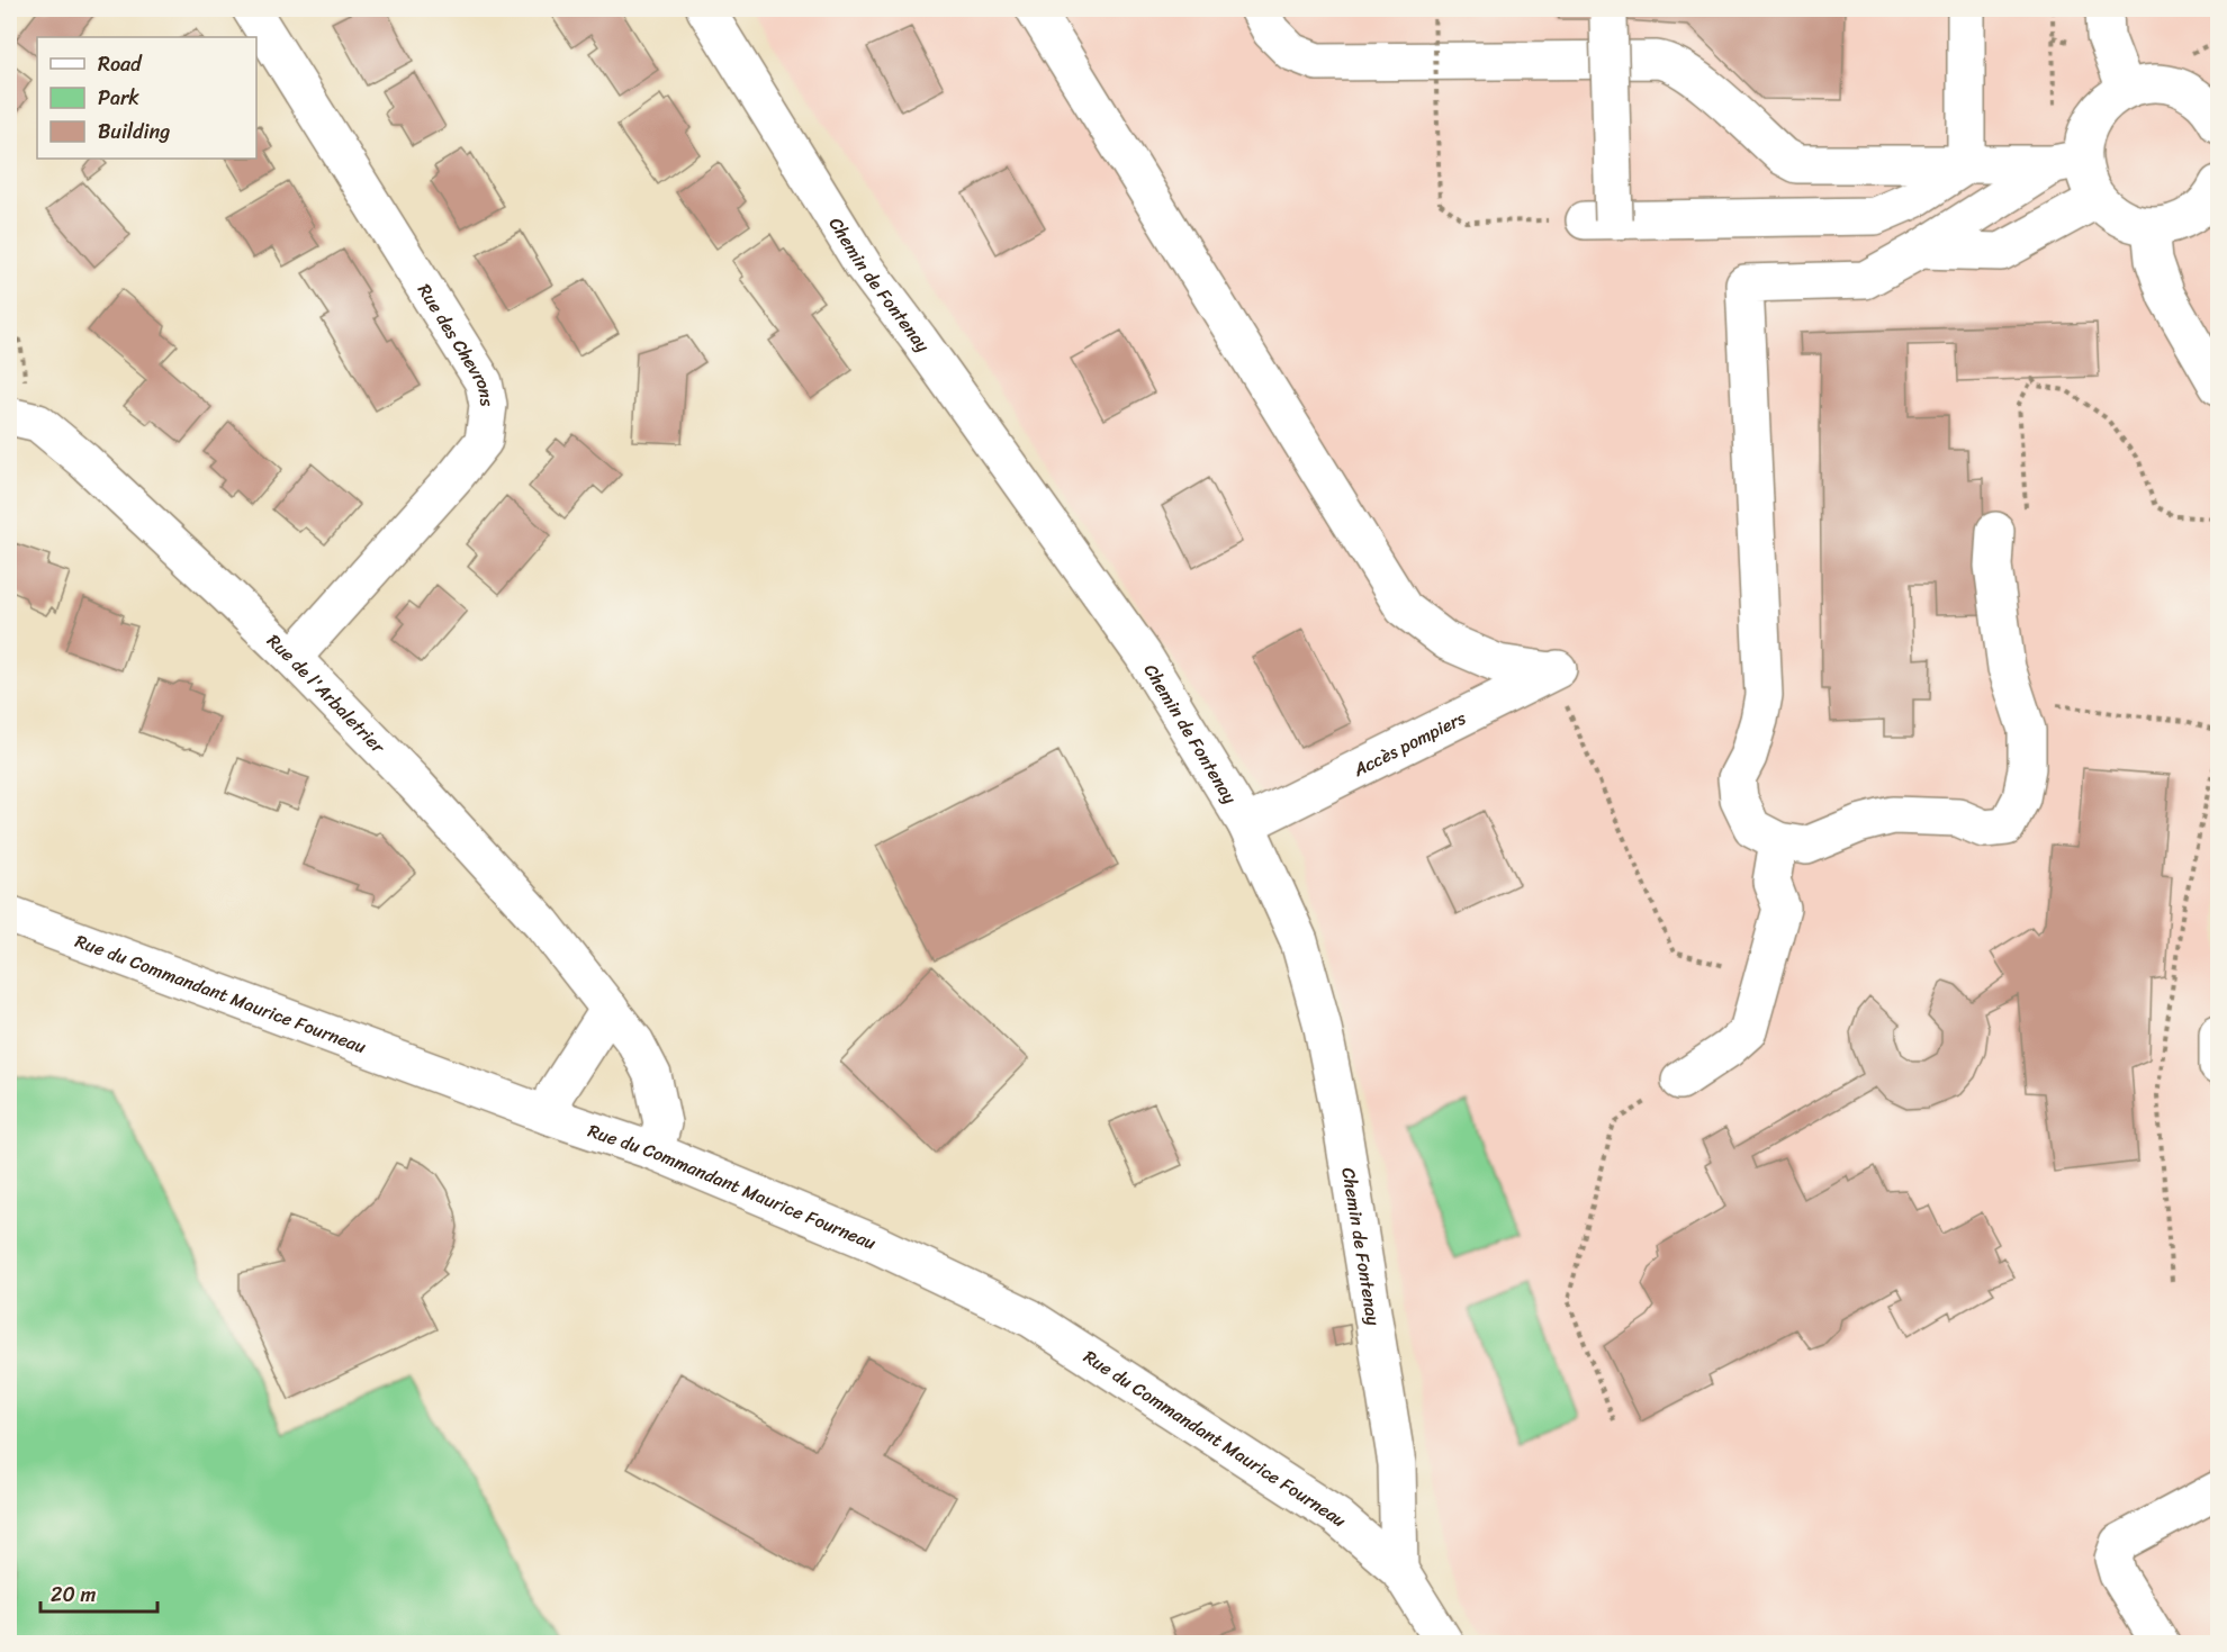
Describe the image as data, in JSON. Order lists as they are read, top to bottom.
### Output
{
  "streets": {
    "street": [
      "Chemin de Fontenay",
      "Rue des Chevrons",
      "Rue de l'Arbaletrier",
      "Accès pompiers",
      "Rue du Commandant Maurice Fourneau"
    ]
  },
  "crossings": [
    ["Chemin de Fontenay", "Accès pompiers"],
    ["Chemin de Fontenay", "Rue du Commandant Maurice Fourneau"],
    ["Rue des Chevrons", "Rue de l'Arbaletrier"],
    ["Rue de l'Arbaletrier", "Rue du Commandant Maurice Fourneau"]
  ],
  "legend": ["Road", "Park", "Building"],
  "scale_bar": "20 m"
}
